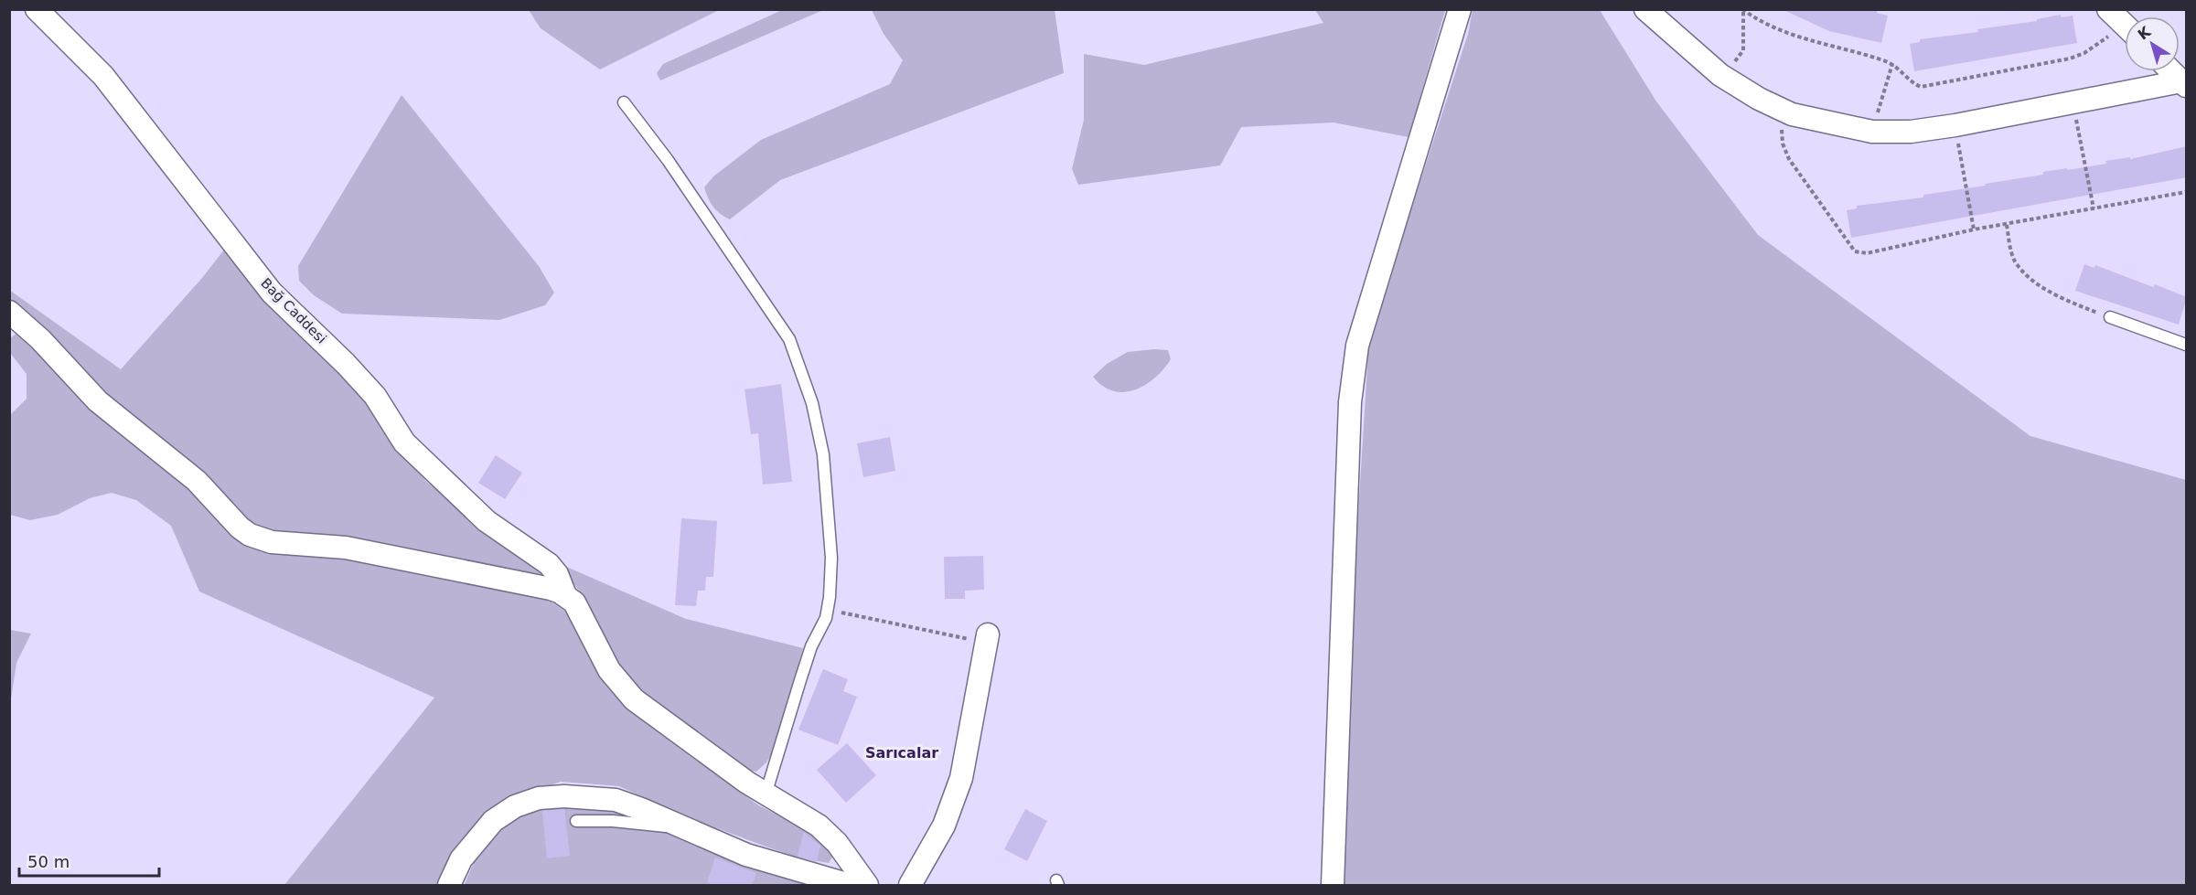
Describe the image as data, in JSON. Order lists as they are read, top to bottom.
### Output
{
  "streets": {
    "street": ["Bağ Caddesi"]
  },
  "districts": ["Sarıcalar"],
  "scale_bar": "50 m",
  "north": "top left"
}
